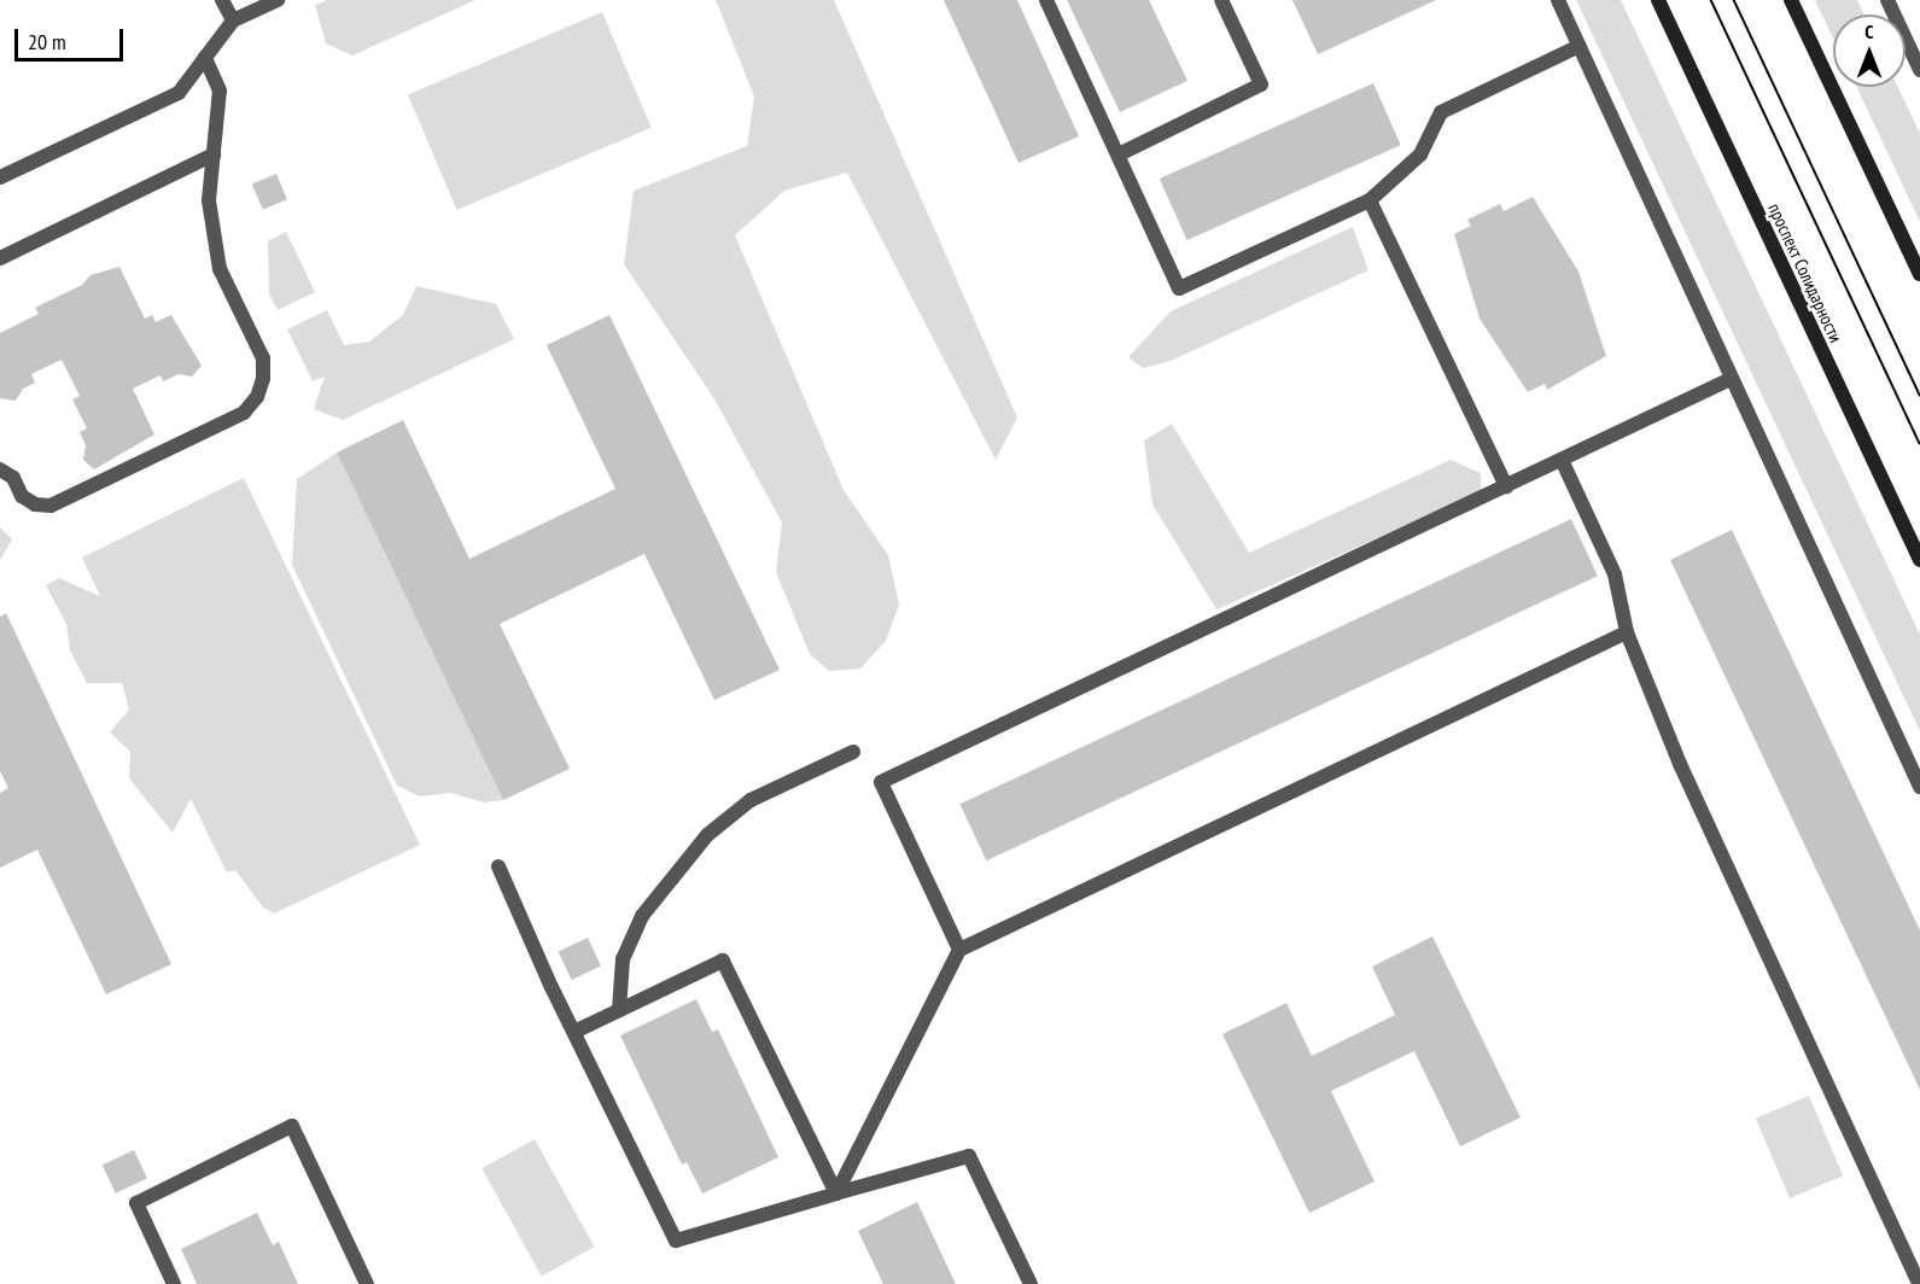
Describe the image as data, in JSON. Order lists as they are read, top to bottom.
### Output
{
  "streets": {
    "main road": ["проспект Солидарности"]
  },
  "scale_bar": "20 m",
  "north": "top"
}
